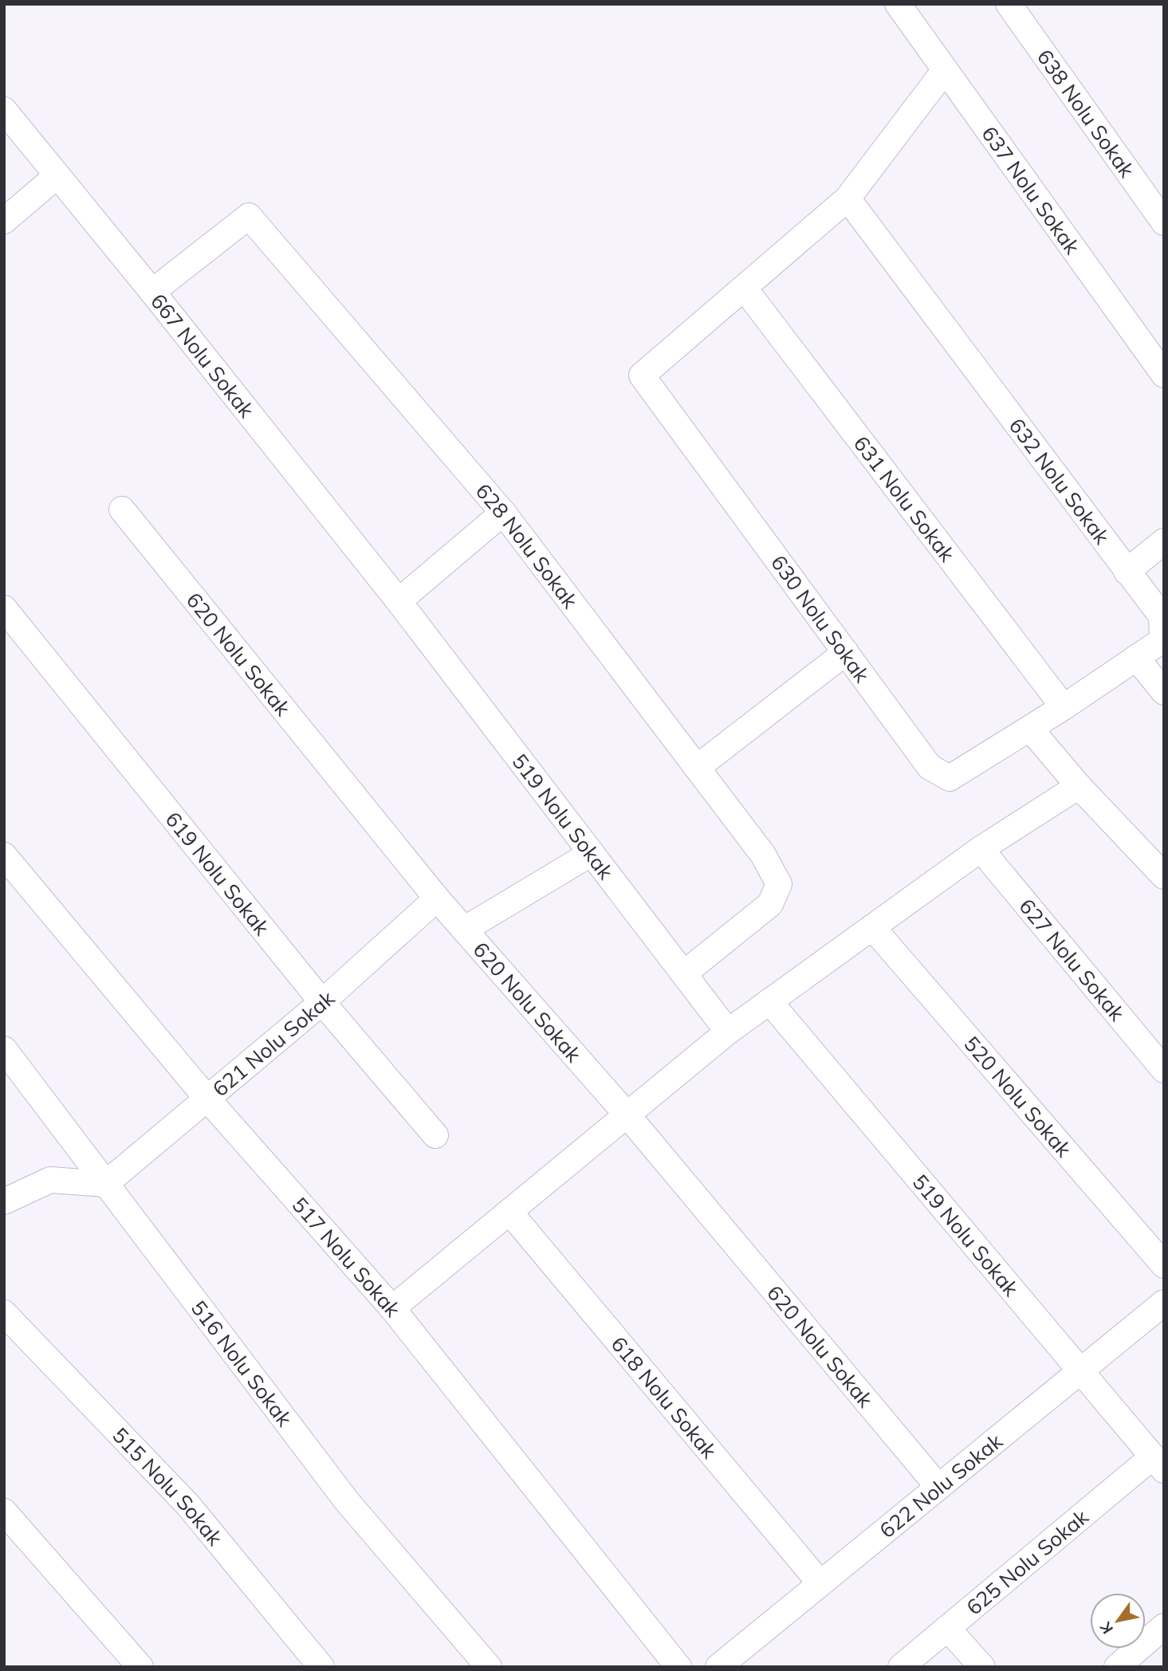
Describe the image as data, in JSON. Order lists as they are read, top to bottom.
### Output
{
  "streets": {
    "street": [
      "638 Nolu Sokak",
      "637 Nolu Sokak",
      "667 Nolu Sokak",
      "632 Nolu Sokak",
      "631 Nolu Sokak",
      "628 Nolu Sokak",
      "630 Nolu Sokak",
      "620 Nolu Sokak",
      "519 Nolu Sokak",
      "619 Nolu Sokak",
      "627 Nolu Sokak",
      "621 Nolu Sokak",
      "520 Nolu Sokak",
      "517 Nolu Sokak",
      "516 Nolu Sokak",
      "618 Nolu Sokak",
      "622 Nolu Sokak",
      "515 Nolu Sokak",
      "625 Nolu Sokak"
    ]
  },
  "crossings": [
    ["667 Nolu Sokak", "628 Nolu Sokak"],
    ["667 Nolu Sokak", "519 Nolu Sokak"],
    ["632 Nolu Sokak", "631 Nolu Sokak"],
    ["632 Nolu Sokak", "630 Nolu Sokak"],
    ["631 Nolu Sokak", "630 Nolu Sokak"],
    ["628 Nolu Sokak", "519 Nolu Sokak"],
    ["620 Nolu Sokak", "621 Nolu Sokak"],
    ["620 Nolu Sokak", "622 Nolu Sokak"],
    ["519 Nolu Sokak", "622 Nolu Sokak"],
    ["519 Nolu Sokak", "625 Nolu Sokak"],
    ["619 Nolu Sokak", "621 Nolu Sokak"],
    ["621 Nolu Sokak", "517 Nolu Sokak"],
    ["621 Nolu Sokak", "516 Nolu Sokak"],
    ["618 Nolu Sokak", "622 Nolu Sokak"]
  ],
  "north": "bottom left"
}
